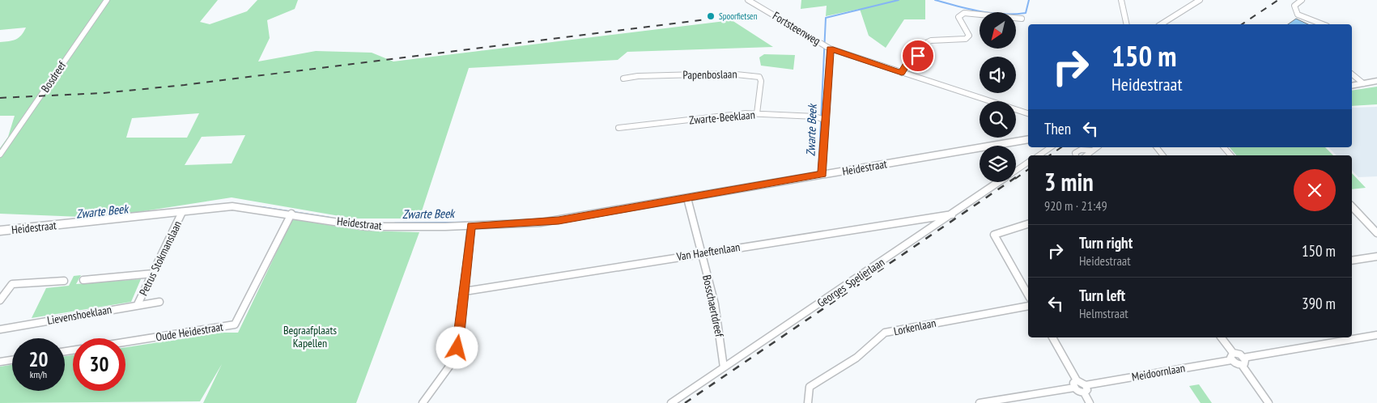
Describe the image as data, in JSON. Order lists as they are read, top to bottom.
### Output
{
  "streets": {
    "street": [
      "Fortsteenweg",
      "Papenboslaan",
      "Bosdreef",
      "Zwarte-Beeklaan",
      "Heidestraat",
      "Van Haeftenlaan",
      "Petrus Stokmanslaan",
      "Georges Spelierlaan",
      "Bosschaertdreef",
      "Lievenshoeklaan",
      "Lorkenlaan",
      "Oude Heidestraat",
      "Meidoornlaan"
    ]
  },
  "crossings": [
    ["Papenboslaan", "Zwarte-Beeklaan"],
    ["Heidestraat", "Petrus Stokmanslaan"],
    ["Heidestraat", "Bosschaertdreef"],
    ["Heidestraat", "Oude Heidestraat"],
    ["Van Haeftenlaan", "Georges Spelierlaan"],
    ["Van Haeftenlaan", "Bosschaertdreef"],
    ["Petrus Stokmanslaan", "Lievenshoeklaan"],
    ["Georges Spelierlaan", "Bosschaertdreef"]
  ],
  "water": ["Zwarte Beek"],
  "parks": ["Begraafplaats Kapellen"],
  "places": ["Spoorfietsen"],
  "north": "bottom left",
  "page": {
    "turn": ["150 m", "Heidestraat"],
    "then": "Then",
    "heading": ["3 min", "920 m · 21:49"],
    "list": [
      {
        "name": "Turn right",
        "note": "Heidestraat",
        "value": "150 m"
      },
      {
        "name": "Turn left",
        "note": "Helmstraat",
        "value": "390 m"
      }
    ],
    "speed": "20 km/h",
    "limit": "30"
  }
}
